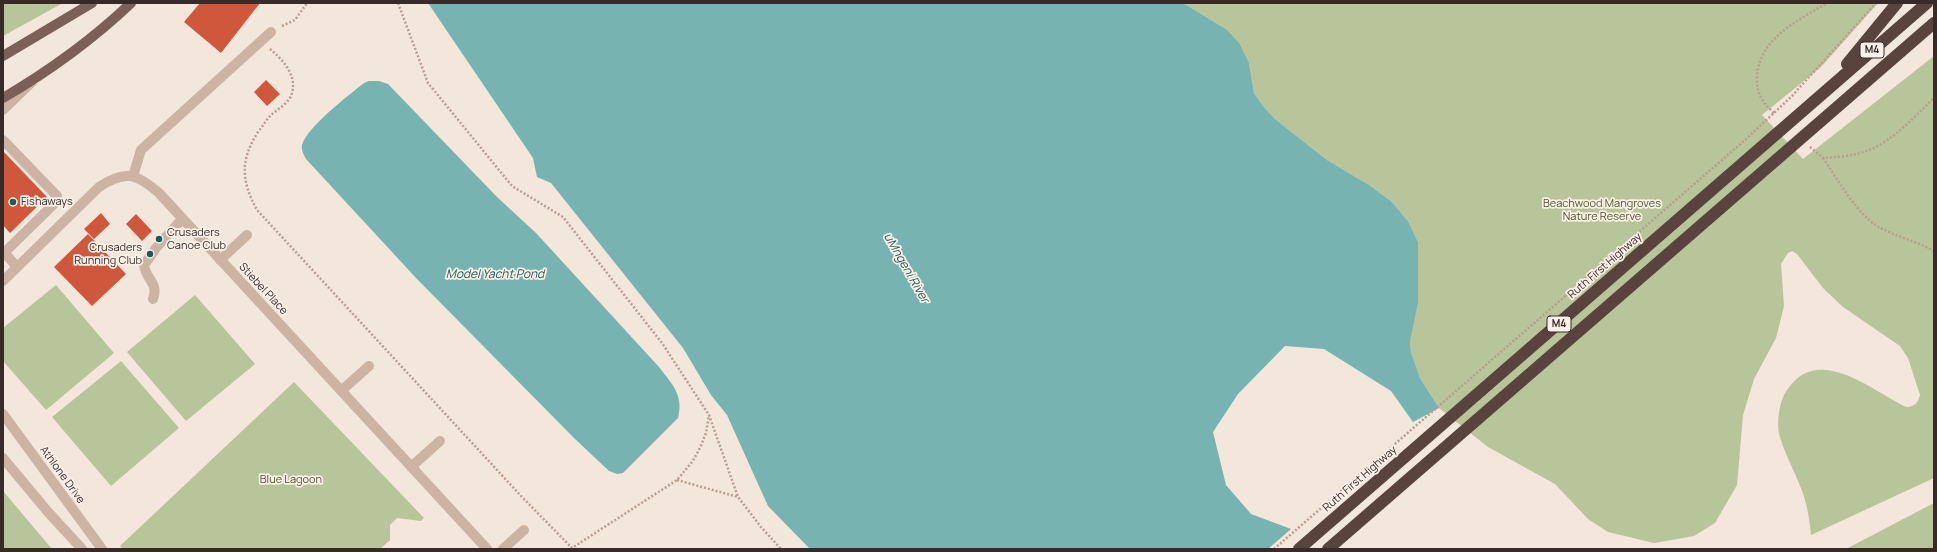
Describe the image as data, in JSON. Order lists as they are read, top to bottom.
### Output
{
  "streets": {
    "highway": ["M4", "Ruth First Highway"],
    "street": ["Stiebel Place", "Athlone Drive"]
  },
  "water": ["uMngeni River", "Model Yacht Pond"],
  "parks": ["Beachwood Mangroves Nature Reserve", "Blue Lagoon"],
  "places": ["Fishaways", "Crusaders Canoe Club", "Crusaders Running Club"]
}
